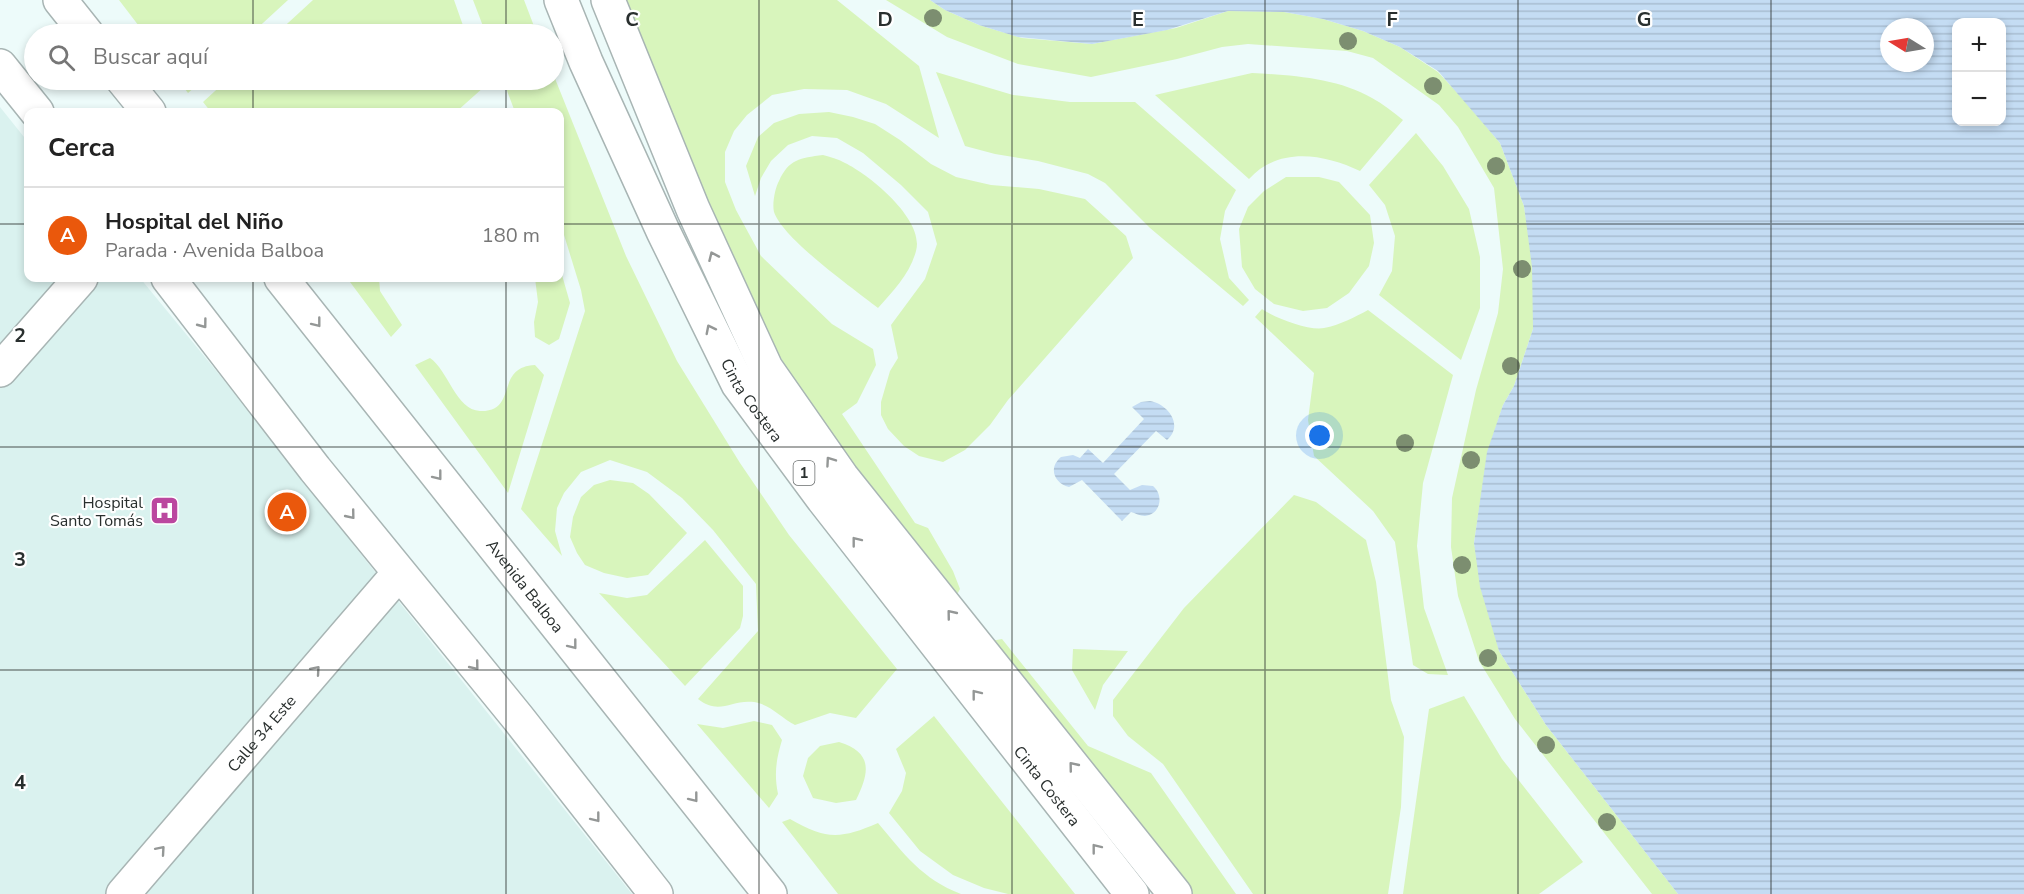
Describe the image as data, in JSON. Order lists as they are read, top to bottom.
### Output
{
  "streets": {
    "main road": [
      "Cinta Costera",
      "1",
      "Avenida Balboa",
      "Calle 34 Este"
    ]
  },
  "one_way": ["Calle 34 Este"],
  "places": {
    "hospital": ["Hospital Santo Tomás"]
  },
  "north": "left",
  "page": {
    "map_buttons": ["+", "−"],
    "search": "Buscar aquí",
    "heading": "Cerca",
    "list": [
      {
        "mark": "A",
        "name": "Hospital del Niño",
        "note": "Parada · Avenida Balboa",
        "value": "180 m"
      }
    ],
    "pins": "A"
  },
  "grid": {
    "columns": [
      "C",
      "D",
      "E",
      "F",
      "G"
    ],
    "rows": ["2", "3", "4"]
  }
}
